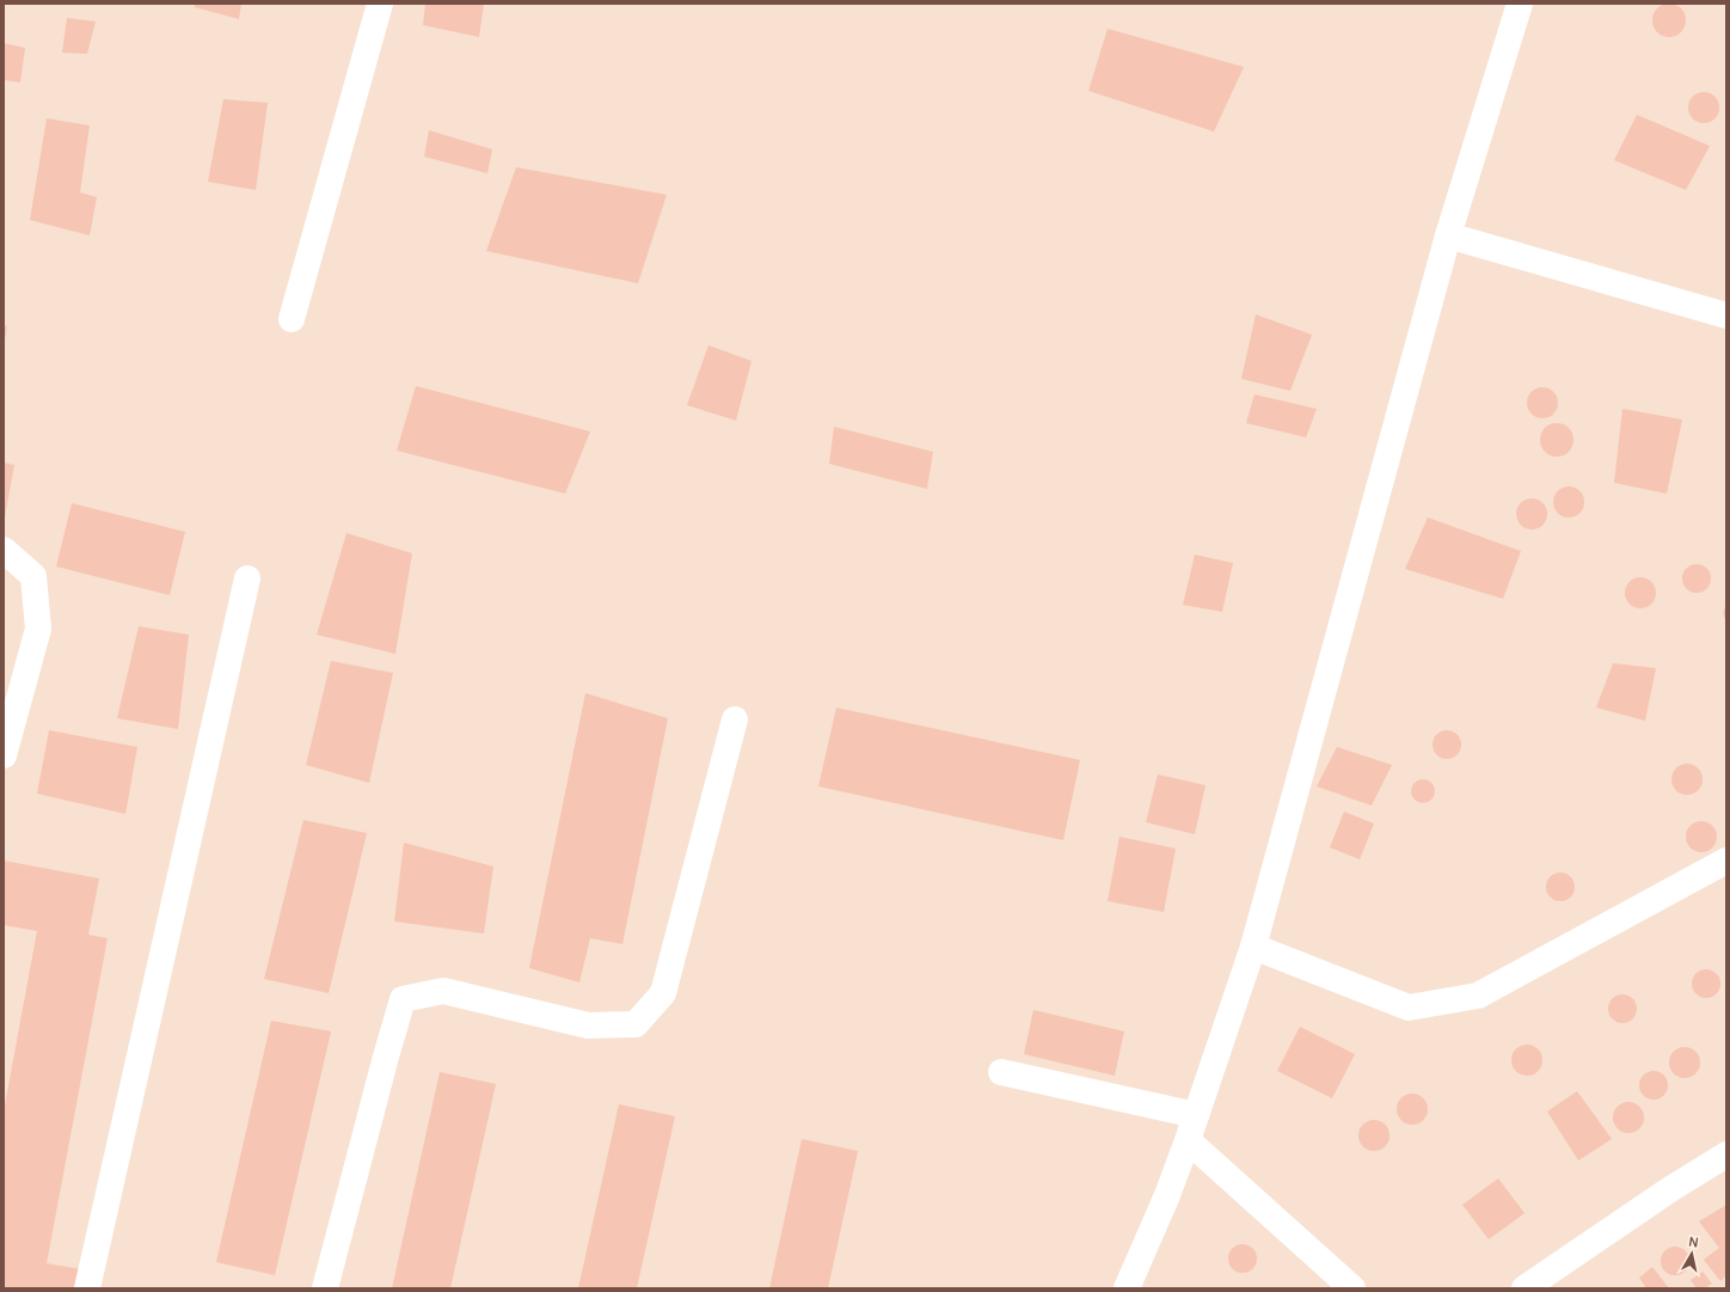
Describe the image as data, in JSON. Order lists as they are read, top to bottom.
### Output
{
  "north": "top"
}
